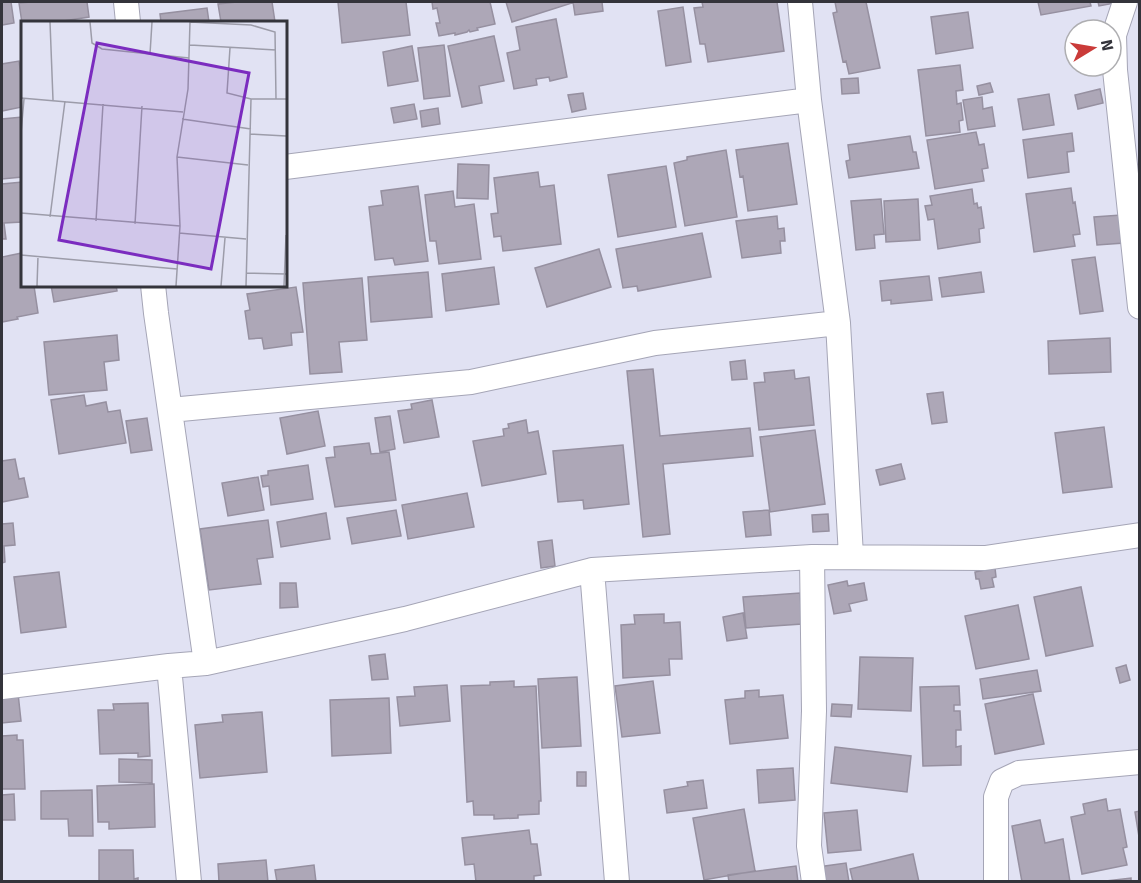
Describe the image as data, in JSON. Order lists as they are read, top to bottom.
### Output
{
  "north": "right"
}
